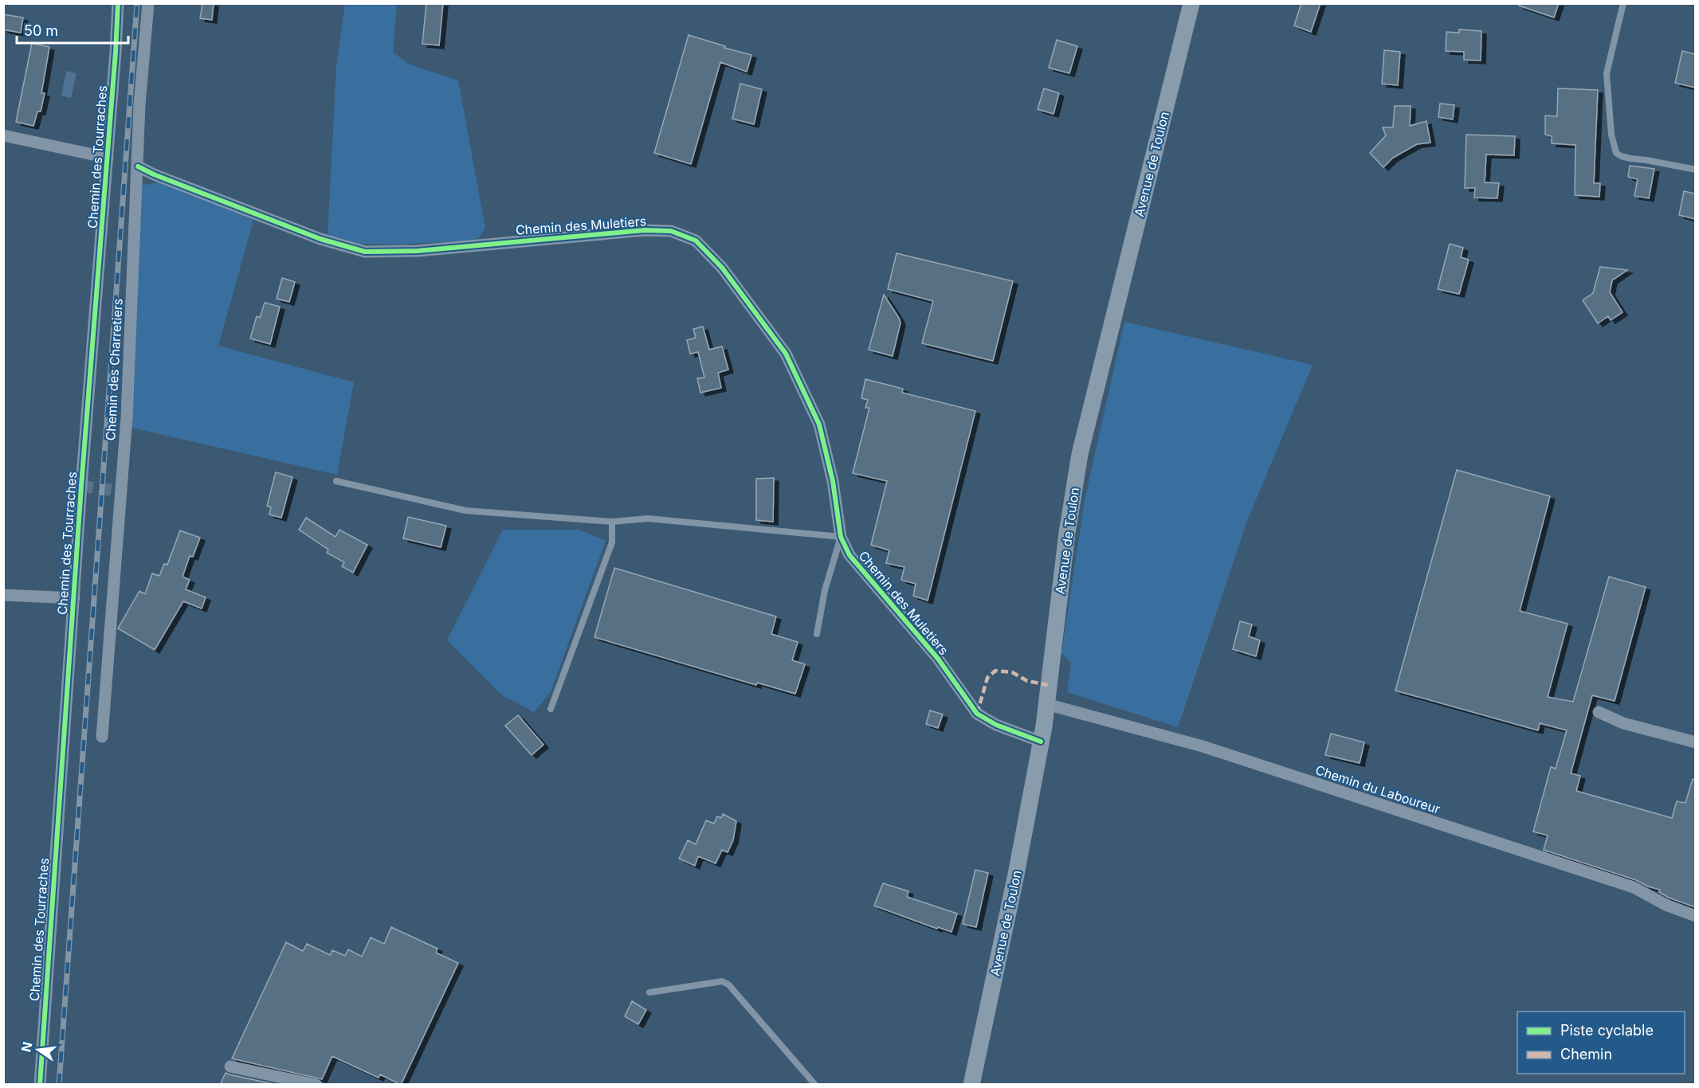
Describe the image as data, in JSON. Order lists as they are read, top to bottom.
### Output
{
  "streets": {
    "main road": ["Avenue de Toulon"],
    "street": [
      "Chemin des Tourraches",
      "Chemin des Muletiers",
      "Chemin des Charretiers",
      "Chemin du Laboureur"
    ]
  },
  "crossings": [
    ["Avenue de Toulon", "Chemin des Muletiers"],
    ["Avenue de Toulon", "Chemin du Laboureur"],
    ["Chemin des Muletiers", "Chemin des Charretiers"]
  ],
  "legend": ["Piste cyclable", "Chemin"],
  "scale_bar": "50 m",
  "north": "left"
}
